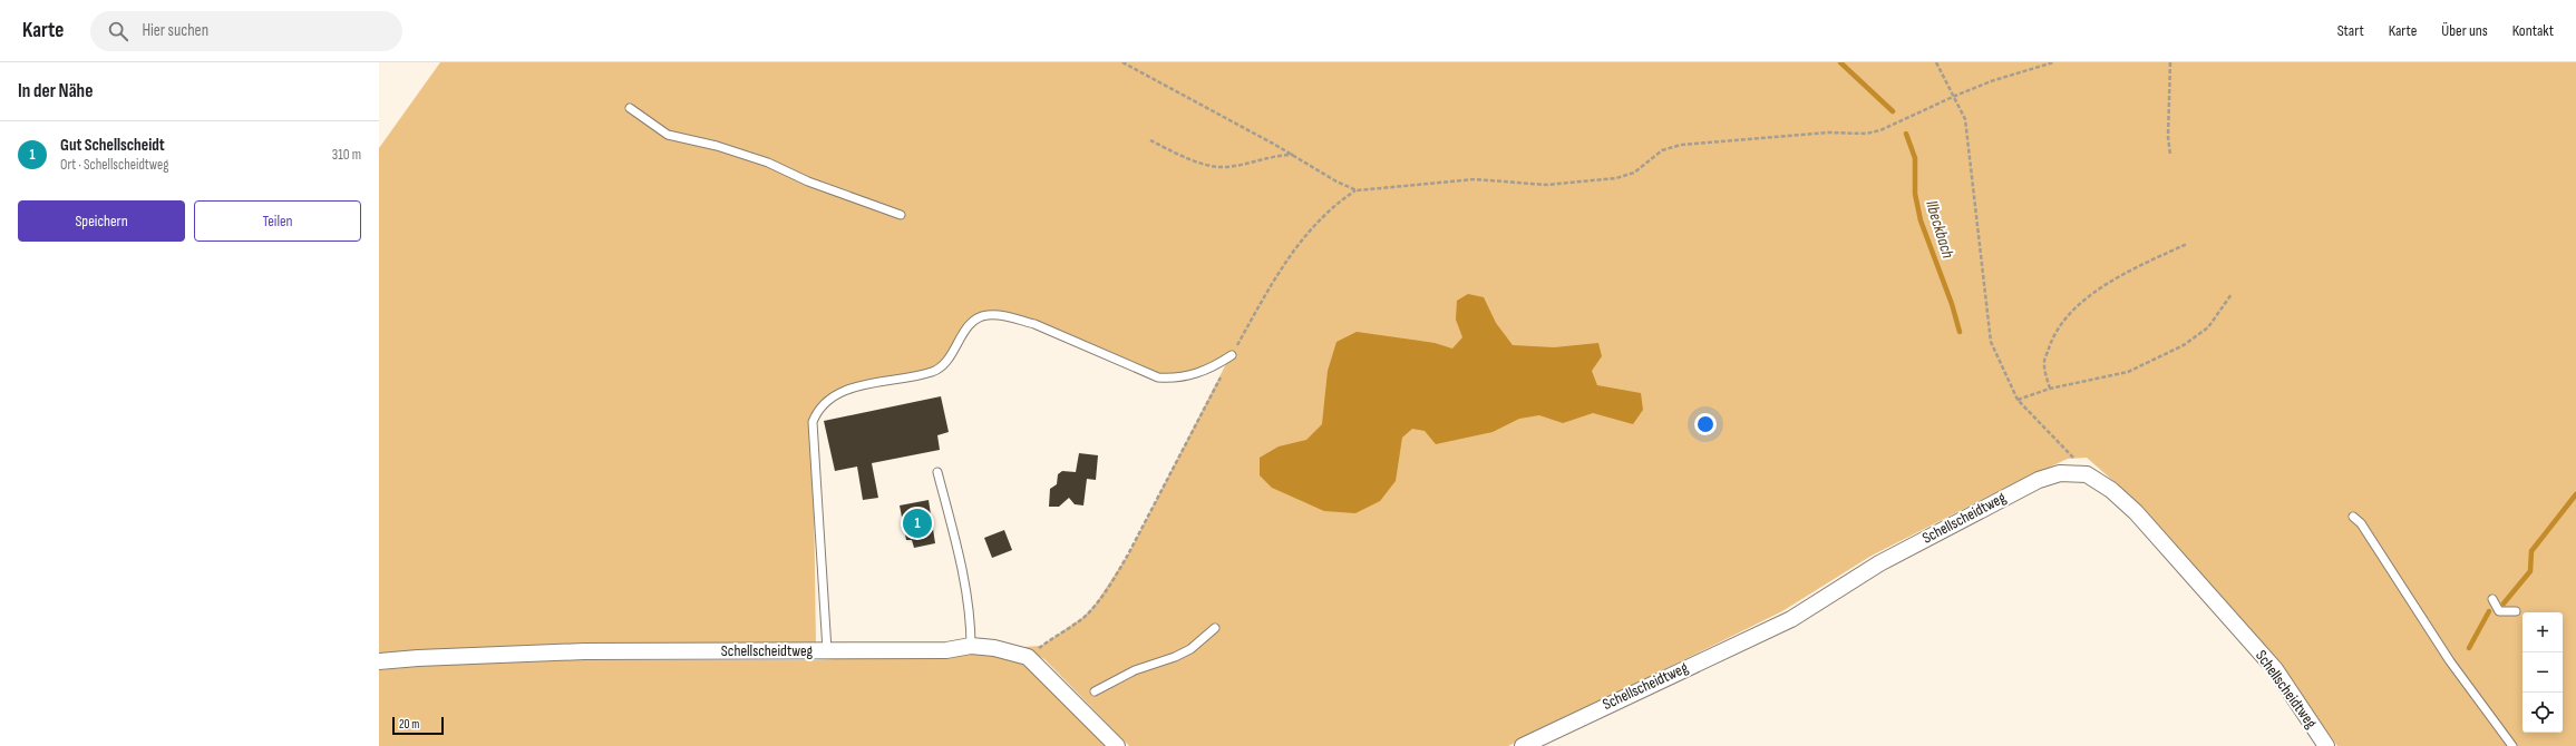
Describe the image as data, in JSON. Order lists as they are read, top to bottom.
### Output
{
  "streets": {
    "street": ["Schellscheidtweg"]
  },
  "water": ["Ilbeckbach"],
  "scale_bar": "20 m",
  "page": {
    "header": "Karte",
    "search": "Hier suchen",
    "nav": [
      "Start",
      "Karte",
      "Über uns",
      "Kontakt"
    ],
    "heading": "In der Nähe",
    "list": [
      {
        "mark": "1",
        "name": "Gut Schellscheidt",
        "note": "Ort · Schellscheidtweg",
        "value": "310 m"
      }
    ],
    "buttons": ["Speichern", "Teilen"],
    "pins": "1",
    "map_buttons": ["+", "−"],
    "scale": "20 m"
  }
}
